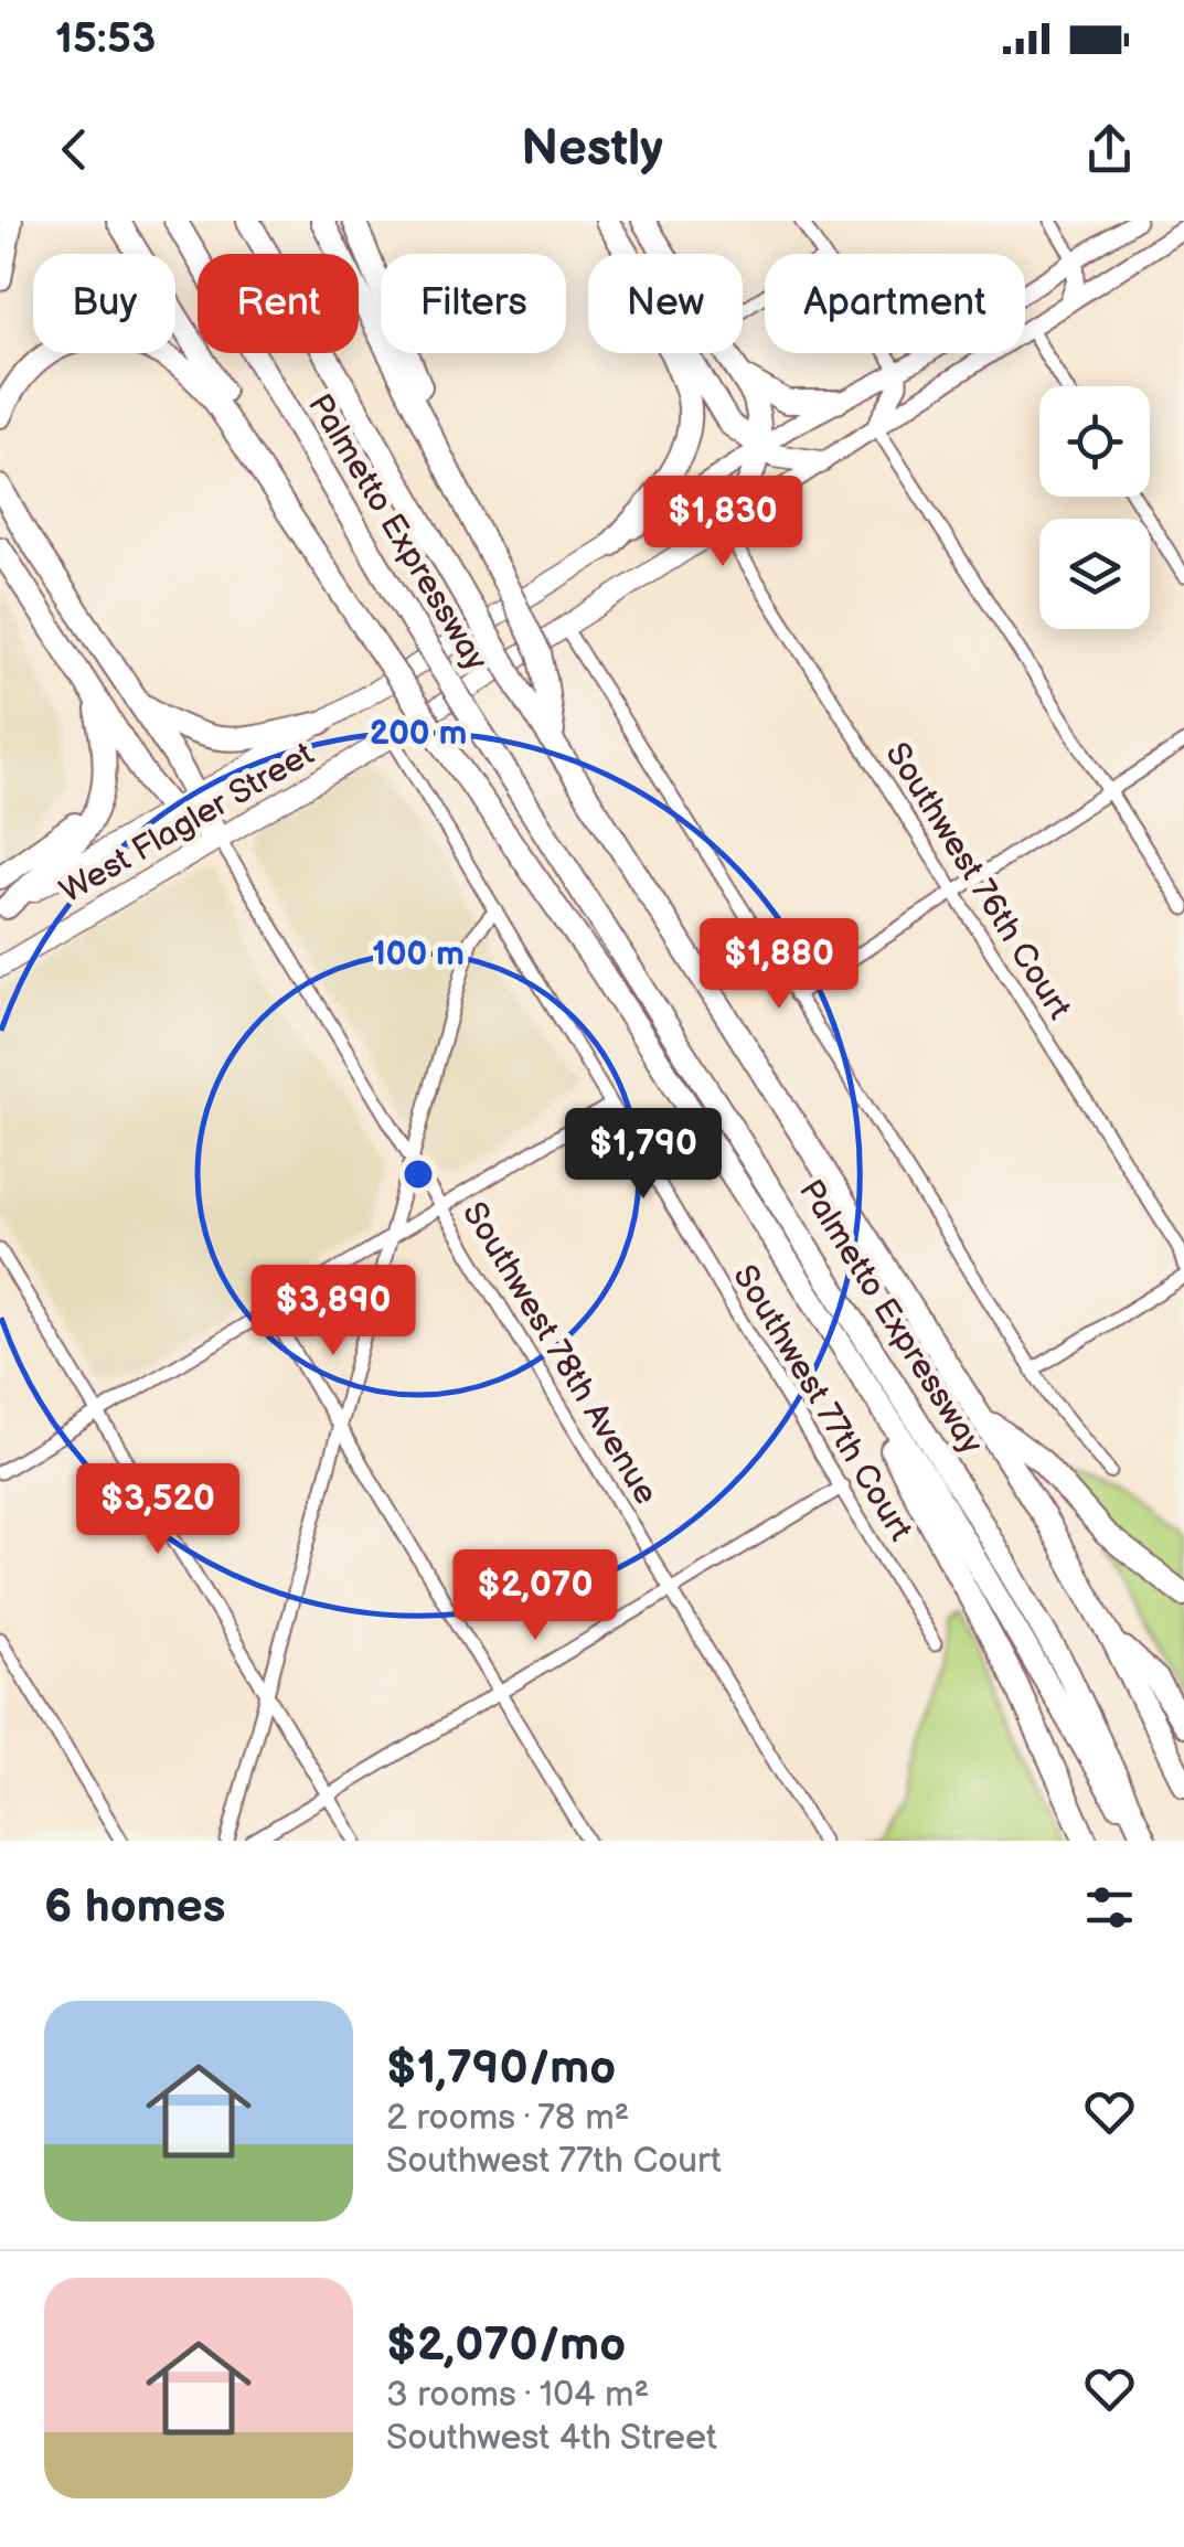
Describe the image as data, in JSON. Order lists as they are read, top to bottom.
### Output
{
  "streets": {
    "highway": ["Palmetto Expressway"],
    "main road": ["West Flagler Street"],
    "street": ["Southwest 76th Court", "Southwest 78th Avenue", "Southwest 77th Court"]
  },
  "crossings": [
    ["West Flagler Street", "Southwest 76th Court"],
    ["West Flagler Street", "Southwest 78th Avenue"],
    ["West Flagler Street", "Southwest 77th Court"]
  ],
  "page": {
    "status": "15:53",
    "header": "Nestly",
    "chip": [
      "Buy",
      "Rent",
      "Filters",
      "New",
      "Apartment"
    ],
    "price": [
      "$1,830",
      "$1,880",
      "$1,790",
      "$3,890",
      "$3,520",
      "$2,070"
    ],
    "heading": "6 homes",
    "list": [
      {
        "name": "$1,790/mo",
        "note": "2 rooms · 78 m² · Southwest 77th Court"
      },
      {
        "name": "$2,070/mo",
        "note": "3 rooms · 104 m² · Southwest 4th Street"
      }
    ]
  },
  "rings": ["200 m", "100 m"]
}
